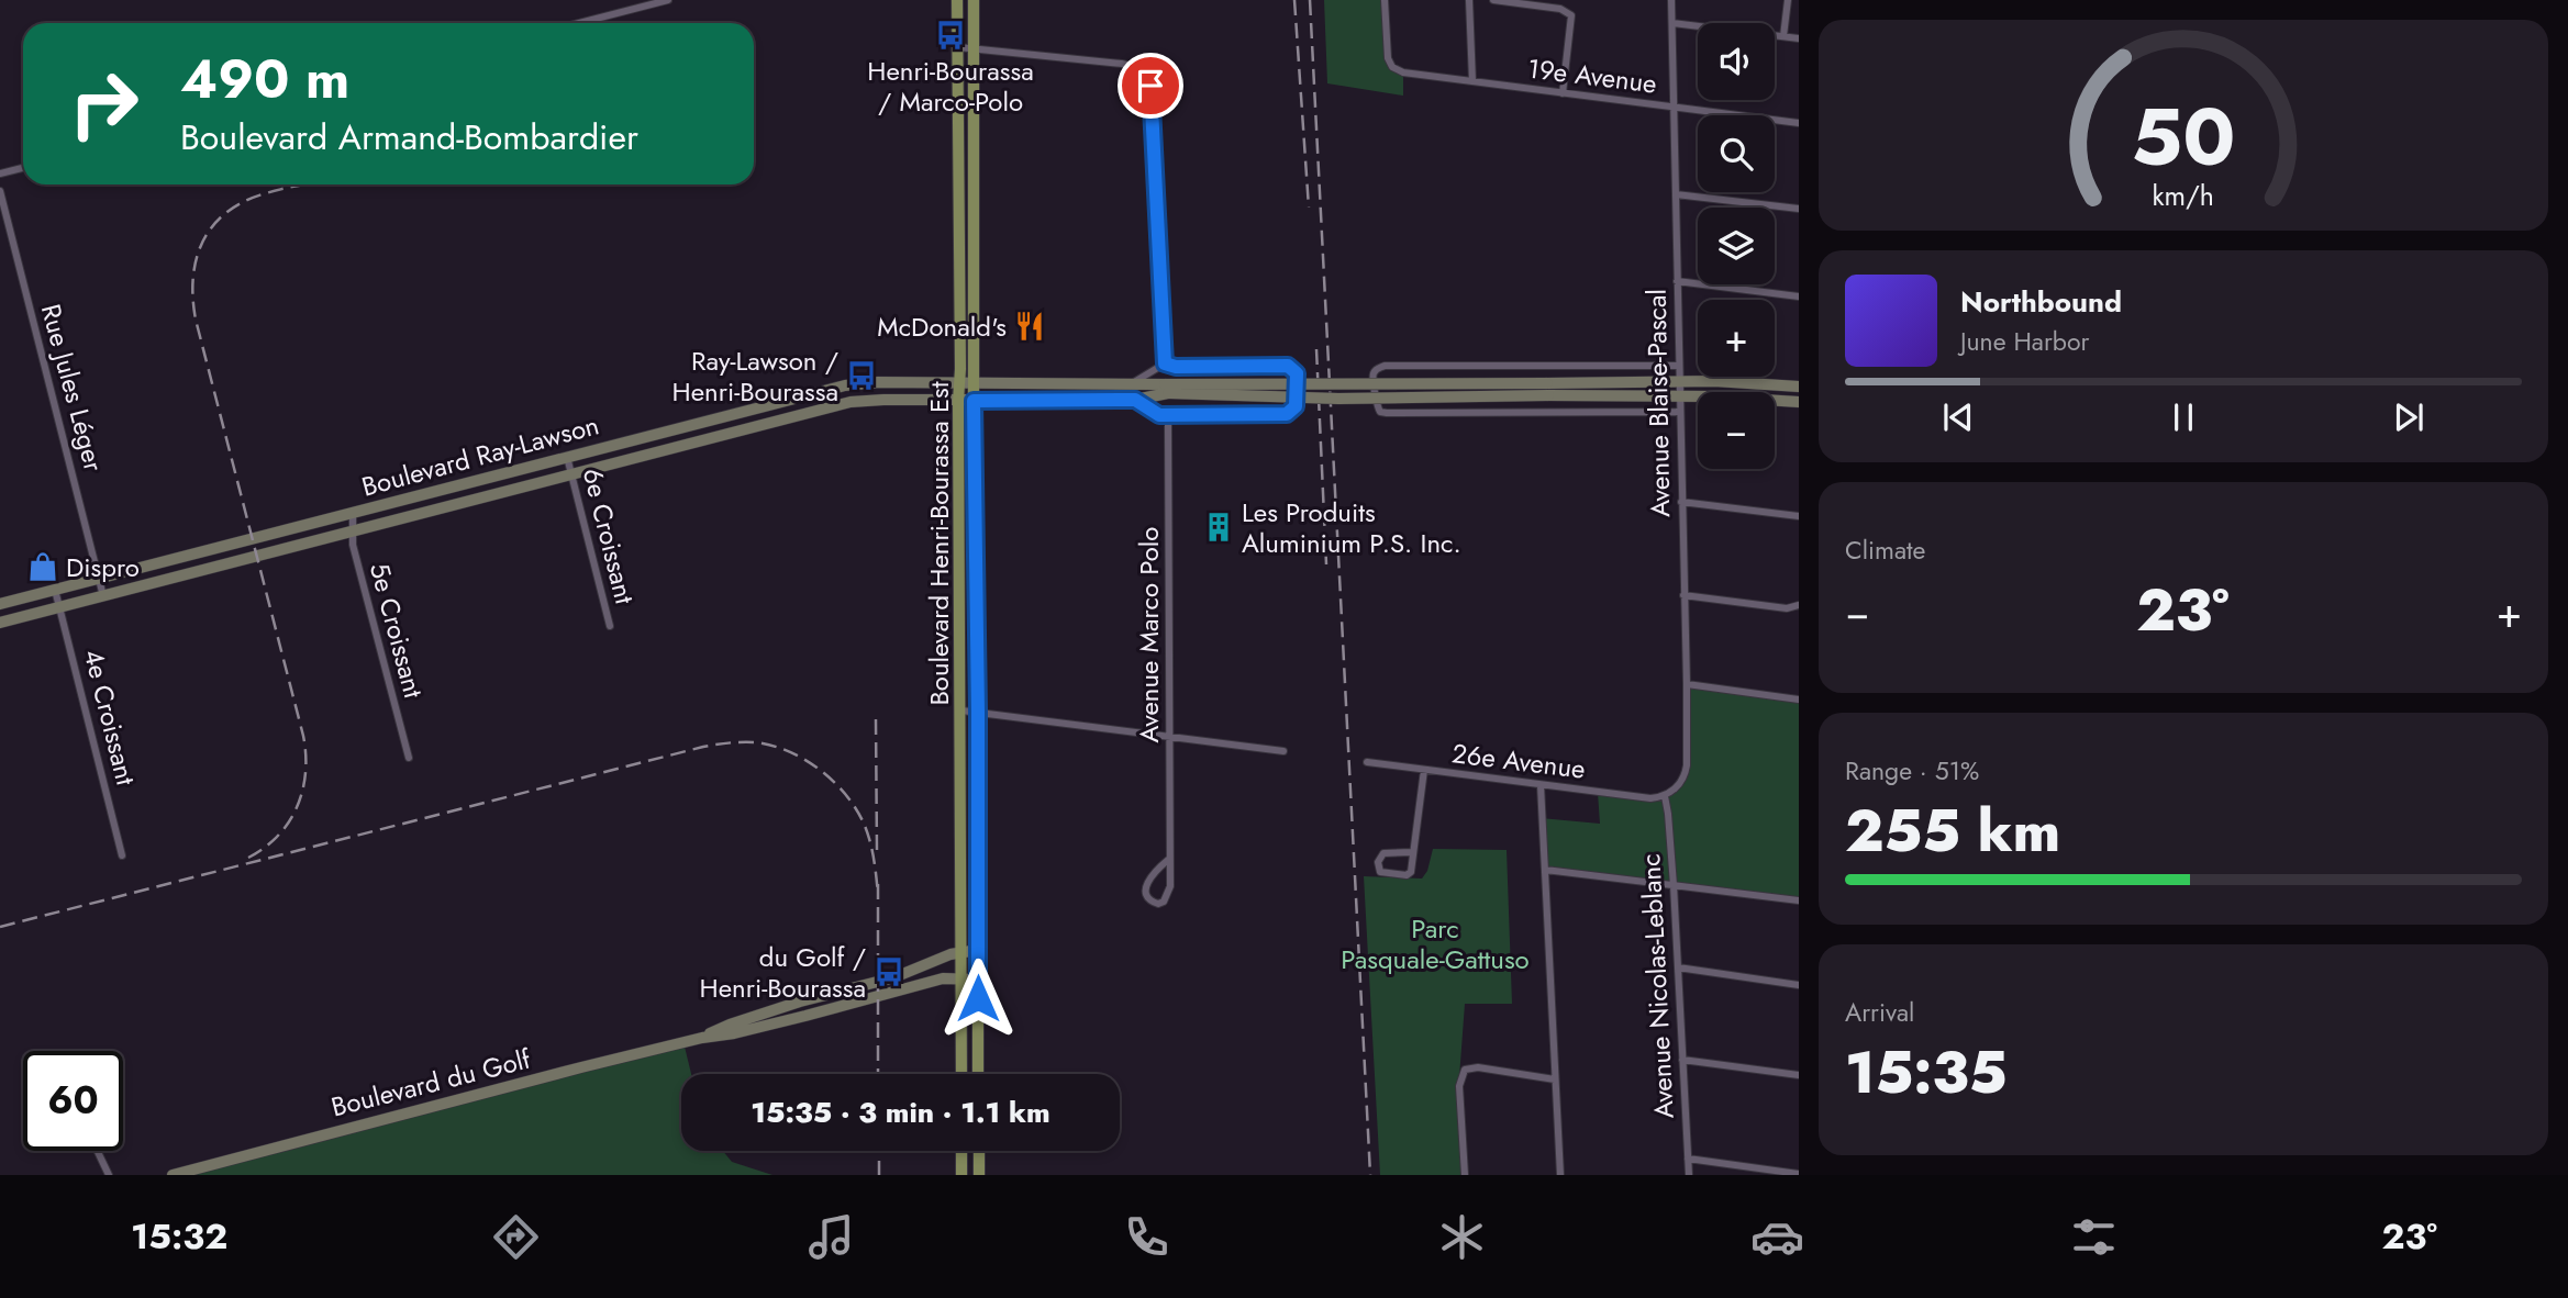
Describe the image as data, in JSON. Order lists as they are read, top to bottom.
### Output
{
  "streets": {
    "main road": ["Boulevard Henri-Bourassa Est"],
    "street": [
      "19e Avenue",
      "Rue Jules Léger",
      "Avenue Blaise-Pascal",
      "Boulevard Ray-Lawson",
      "6e Croissant",
      "5e Croissant",
      "Avenue Marco Polo",
      "4e Croissant",
      "26e Avenue",
      "Avenue Nicolas-Leblanc",
      "Boulevard du Golf"
    ]
  },
  "crossings": [
    ["19e Avenue", "Avenue Blaise-Pascal"],
    ["Rue Jules Léger", "Boulevard Ray-Lawson"],
    ["Avenue Blaise-Pascal", "26e Avenue"],
    ["Avenue Blaise-Pascal", "Avenue Nicolas-Leblanc"],
    ["Boulevard Ray-Lawson", "6e Croissant"],
    ["Boulevard Ray-Lawson", "Boulevard Henri-Bourassa Est"],
    ["Boulevard Ray-Lawson", "5e Croissant"],
    ["Boulevard Ray-Lawson", "4e Croissant"],
    ["Boulevard Henri-Bourassa Est", "Boulevard du Golf"],
    ["26e Avenue", "Avenue Nicolas-Leblanc"]
  ],
  "parks": ["Parc Pasquale-Gattuso"],
  "places": {
    "bus stop": ["Henri-Bourassa / Marco-Polo", "Ray-Lawson / Henri-Bourassa", "du Golf / Henri-Bourassa"],
    "restaurant": ["McDonald's"],
    "building": ["Les Produits Aluminium P.S. Inc."],
    "shop": ["Dispro"]
  },
  "page": {
    "map_buttons": ["+", "−"],
    "turn": ["490 m", "Boulevard Armand-Bombardier"],
    "song": ["Northbound", "June Harbor"],
    "tile": [
      "Climate",
      ["Range · 51%", "255 km"],
      ["Arrival", "15:35"]
    ],
    "heat": ["−", "23°", "+"],
    "limit": "60",
    "trip": "15:35 · 3 min · 1.1 km",
    "tabs": ["15:32", "23°"],
    "gauge": ["50", "km/h"]
  }
}
